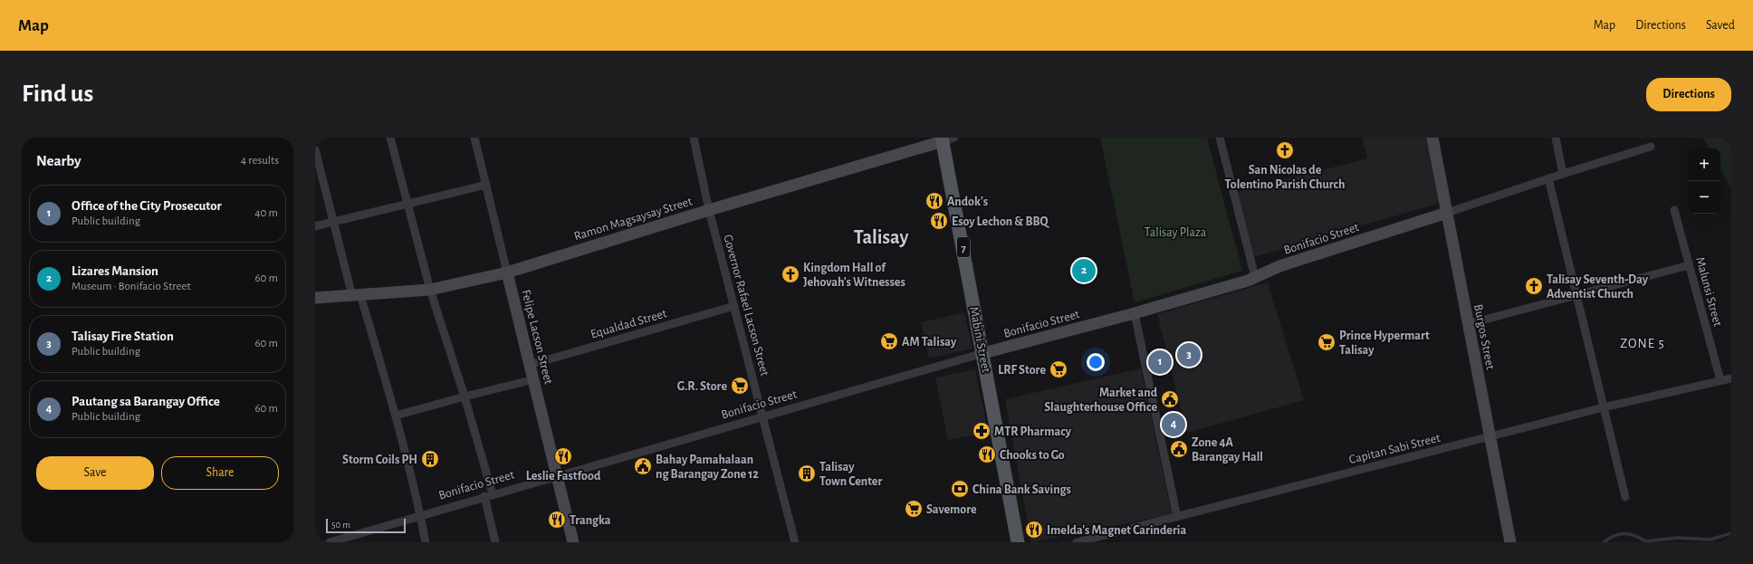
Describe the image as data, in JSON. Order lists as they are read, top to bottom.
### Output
{
  "streets": {
    "main road": ["7", "Mabini Street"],
    "street": [
      "Ramon Magsaysay Street",
      "Bonifacio Street",
      "Malunsi Street",
      "Governor Rafael Lacson Street",
      "Equaldad Street",
      "Felipe Lacson Street",
      "Burgos Street",
      "Capitan Sabi Street"
    ]
  },
  "crossings": [
    ["Ramon Magsaysay Street", "Governor Rafael Lacson Street"],
    ["Ramon Magsaysay Street", "Felipe Lacson Street"],
    ["Ramon Magsaysay Street", "Mabini Street"],
    ["Bonifacio Street", "Governor Rafael Lacson Street"],
    ["Bonifacio Street", "Felipe Lacson Street"],
    ["Bonifacio Street", "Burgos Street"],
    ["Bonifacio Street", "Mabini Street"],
    ["Malunsi Street", "Capitan Sabi Street"],
    ["Governor Rafael Lacson Street", "Equaldad Street"],
    ["Equaldad Street", "Felipe Lacson Street"],
    ["Burgos Street", "Capitan Sabi Street"]
  ],
  "districts": ["Talisay", "ZONE 5"],
  "parks": ["Talisay Plaza"],
  "places": {
    "church": ["San Nicolas de Tolentino Parish Church", "Kingdom Hall of Jehovah's Witnesses", "Talisay Seventh-Day Adventist Church"],
    "restaurant": [
      "Andok's",
      "Esoy Lechon & BBQ",
      "Chooks to Go",
      "Leslie Fastfood",
      "Trangka",
      "Imelda's Magnet Carinderia"
    ],
    "supermarket": [
      "AM Talisay",
      "Prince Hypermart Talisay",
      "LRF Store",
      "G.R. Store",
      "Savemore"
    ],
    "public building": ["Market and Slaughterhouse Office", "Zone 4A Barangay Hall", "Bahay Pamahalaan ng Barangay Zone 12"],
    "pharmacy": ["MTR Pharmacy"],
    "building": ["Storm Coils PH", "Talisay Town Center"],
    "bank": ["China Bank Savings"]
  },
  "scale_bar": "50 m",
  "page": {
    "header": "Map",
    "nav": ["Map", "Directions", "Saved"],
    "buttons": [
      "Directions",
      ["Save", "Share"]
    ],
    "title": "Find us",
    "heading": ["Nearby", "4 results"],
    "map_buttons": ["+", "−"],
    "list": [
      {
        "mark": "1",
        "name": "Office of the City Prosecutor",
        "note": "Public building",
        "value": "40 m"
      },
      {
        "mark": "2",
        "name": "Lizares Mansion",
        "note": "Museum · Bonifacio Street",
        "value": "60 m"
      },
      {
        "mark": "3",
        "name": "Talisay Fire Station",
        "note": "Public building",
        "value": "60 m"
      },
      {
        "mark": "4",
        "name": "Pautang sa Barangay Office",
        "note": "Public building",
        "value": "60 m"
      }
    ],
    "pins": [
      "2",
      "3",
      "1",
      "4"
    ],
    "scale": "50 m"
  }
}
